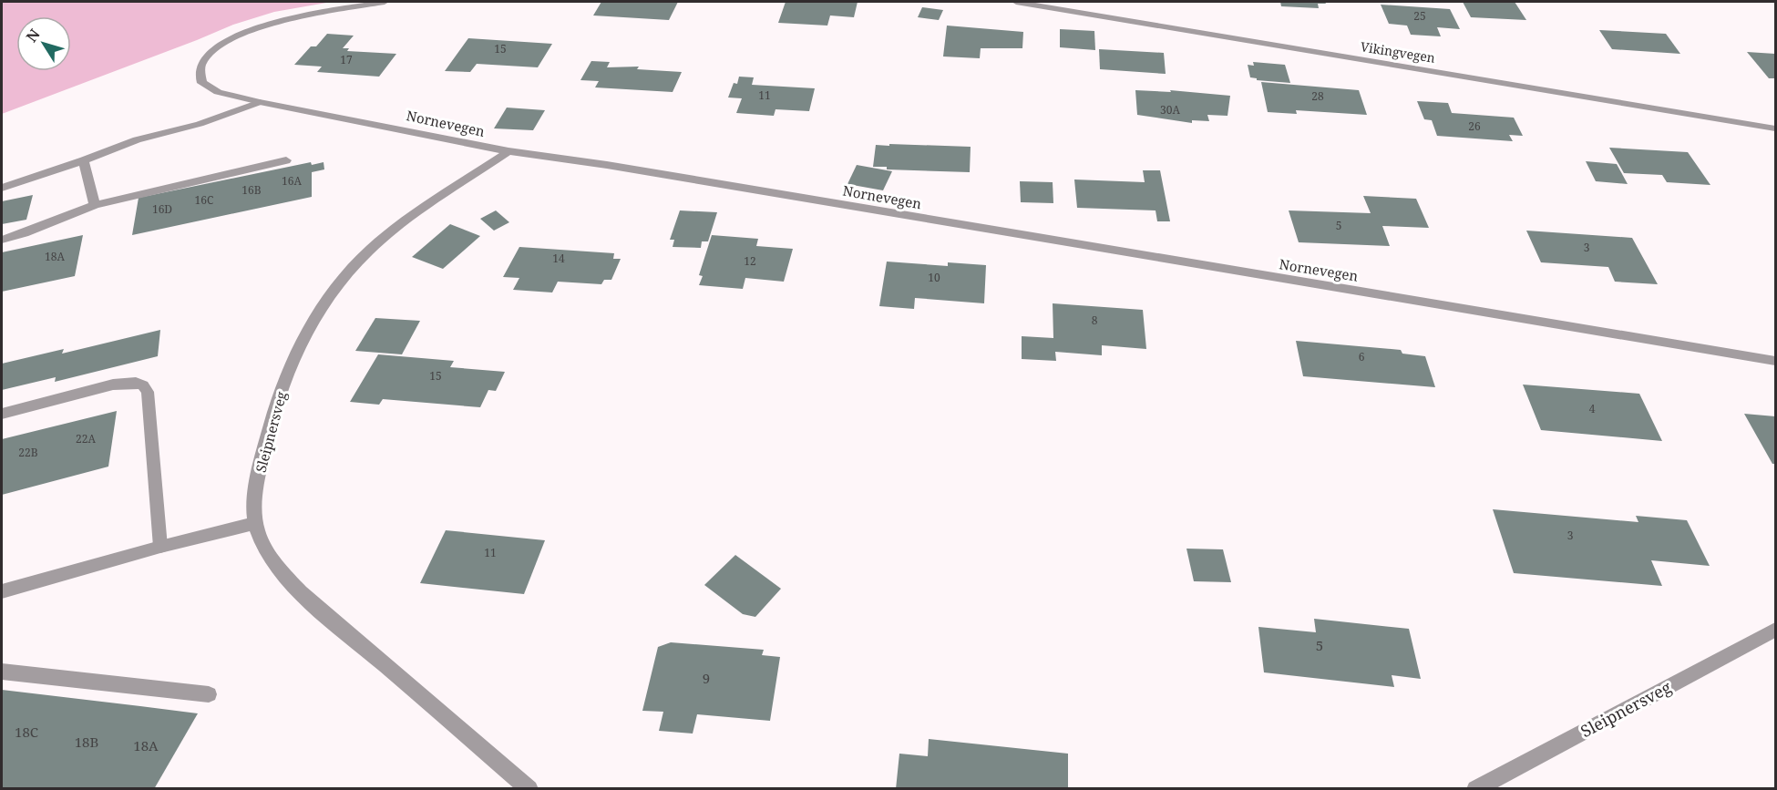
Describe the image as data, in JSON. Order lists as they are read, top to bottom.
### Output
{
  "streets": {
    "street": ["Vikingvegen", "Nornevegen", "Sleipnersveg"]
  },
  "crossings": [
    ["Nornevegen", "Sleipnersveg"]
  ],
  "house_numbers": [
    "25",
    "15",
    "17",
    "11",
    "28",
    "30A",
    "26",
    "16A",
    "16B",
    "16C",
    "16D",
    "5",
    "3",
    "18A",
    "14",
    "12",
    "10",
    "8",
    "6",
    "15",
    "4",
    "22A",
    "22B",
    "3",
    "11",
    "5",
    "9",
    "18C",
    "18B",
    "18A"
  ],
  "north": "top left"
}
